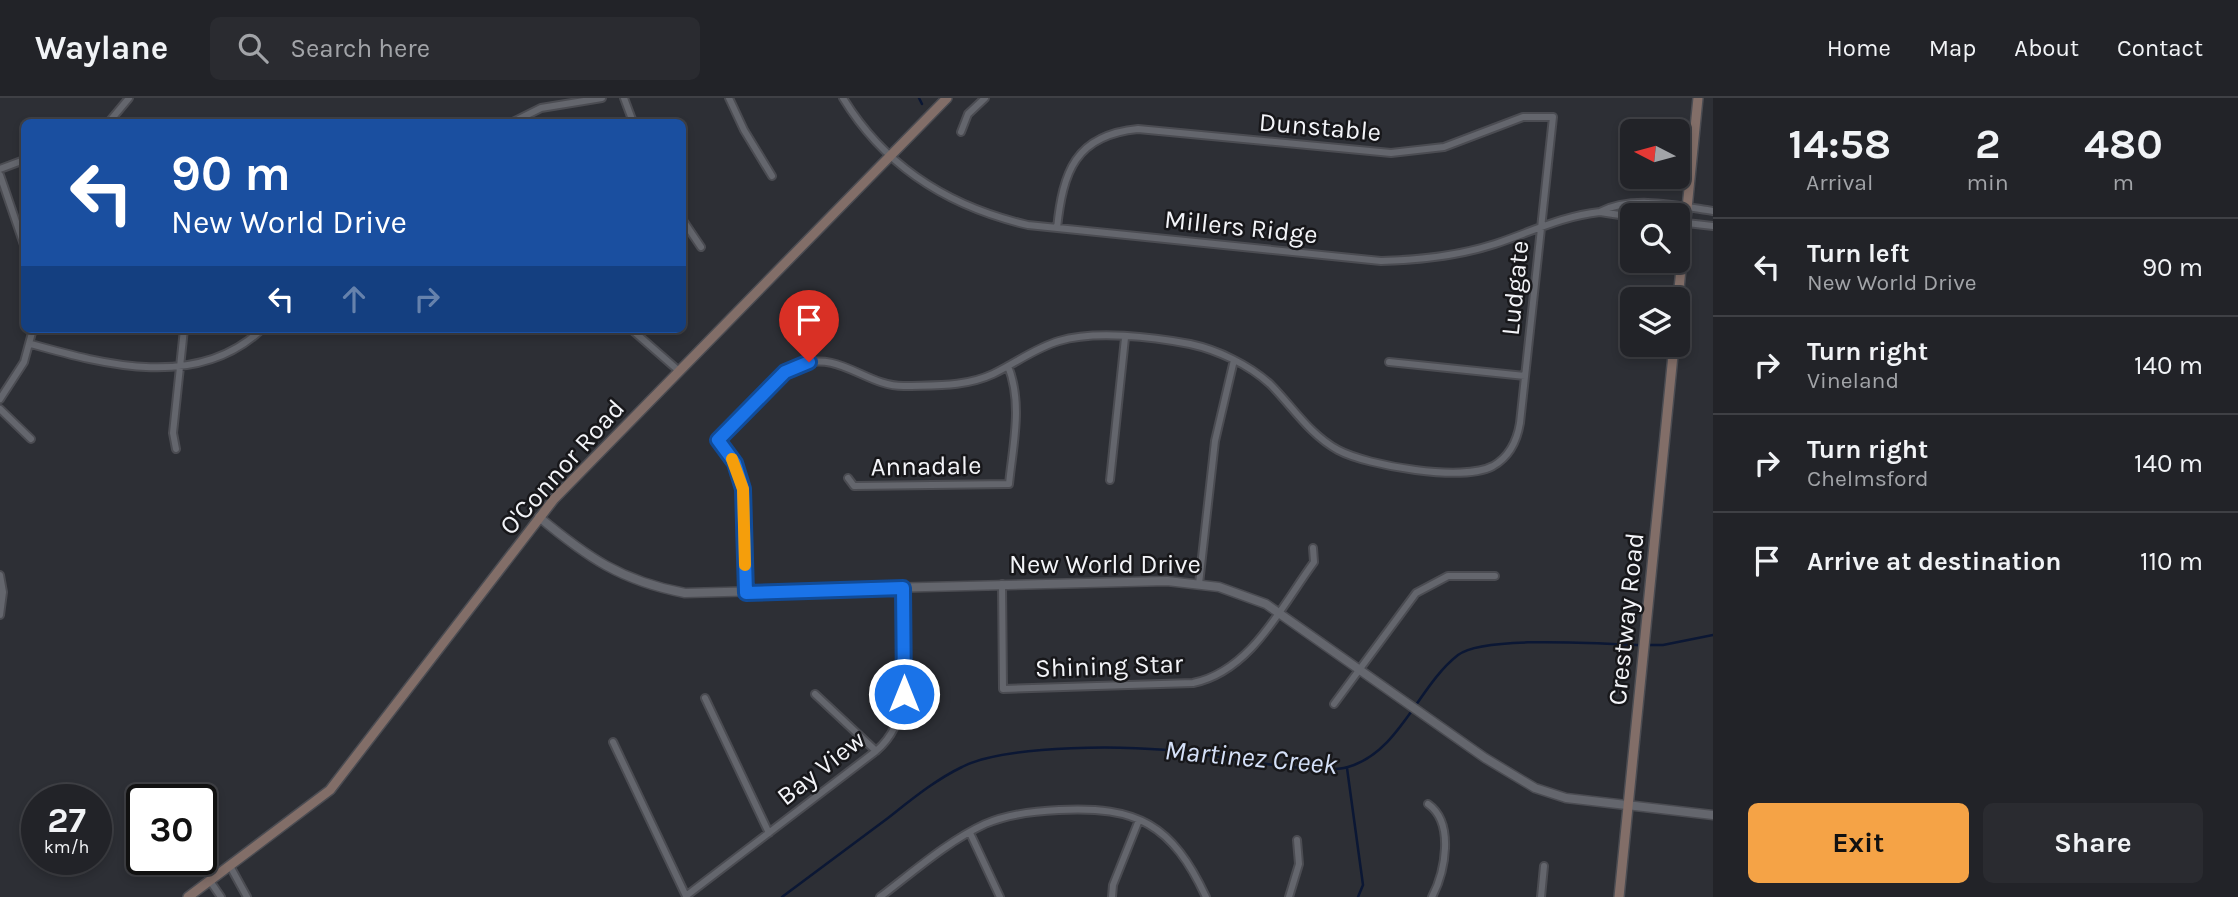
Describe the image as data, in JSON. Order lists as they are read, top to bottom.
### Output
{
  "streets": {
    "main road": ["O'Connor Road", "Crestway Road"],
    "street": [
      "Dunstable",
      "Millers Ridge",
      "Ludgate",
      "Annadale",
      "New World Drive",
      "Shining Star",
      "Bay View"
    ]
  },
  "crossings": [
    ["Dunstable", "Millers Ridge"],
    ["Dunstable", "Ludgate"],
    ["Millers Ridge", "Ludgate"],
    ["Millers Ridge", "O'Connor Road"],
    ["O'Connor Road", "New World Drive"],
    ["New World Drive", "Crestway Road"],
    ["New World Drive", "Shining Star"],
    ["New World Drive", "Bay View"]
  ],
  "water": ["Martinez Creek"],
  "north": "left",
  "page": {
    "header": "Waylane",
    "search": "Search here",
    "nav": [
      "Home",
      "Map",
      "About",
      "Contact"
    ],
    "eta": [
      "14:58",
      "Arrival",
      "2",
      "min",
      "480",
      "m"
    ],
    "turn": ["90 m", "New World Drive"],
    "list": [
      {
        "name": "Turn left",
        "note": "New World Drive",
        "value": "90 m"
      },
      {
        "name": "Turn right",
        "note": "Vineland",
        "value": "140 m"
      },
      {
        "name": "Turn right",
        "note": "Chelmsford",
        "value": "140 m"
      },
      {
        "name": "Arrive at destination",
        "value": "110 m"
      }
    ],
    "speed": "27 km/h",
    "limit": "30",
    "buttons": ["Exit", "Share"]
  }
}
